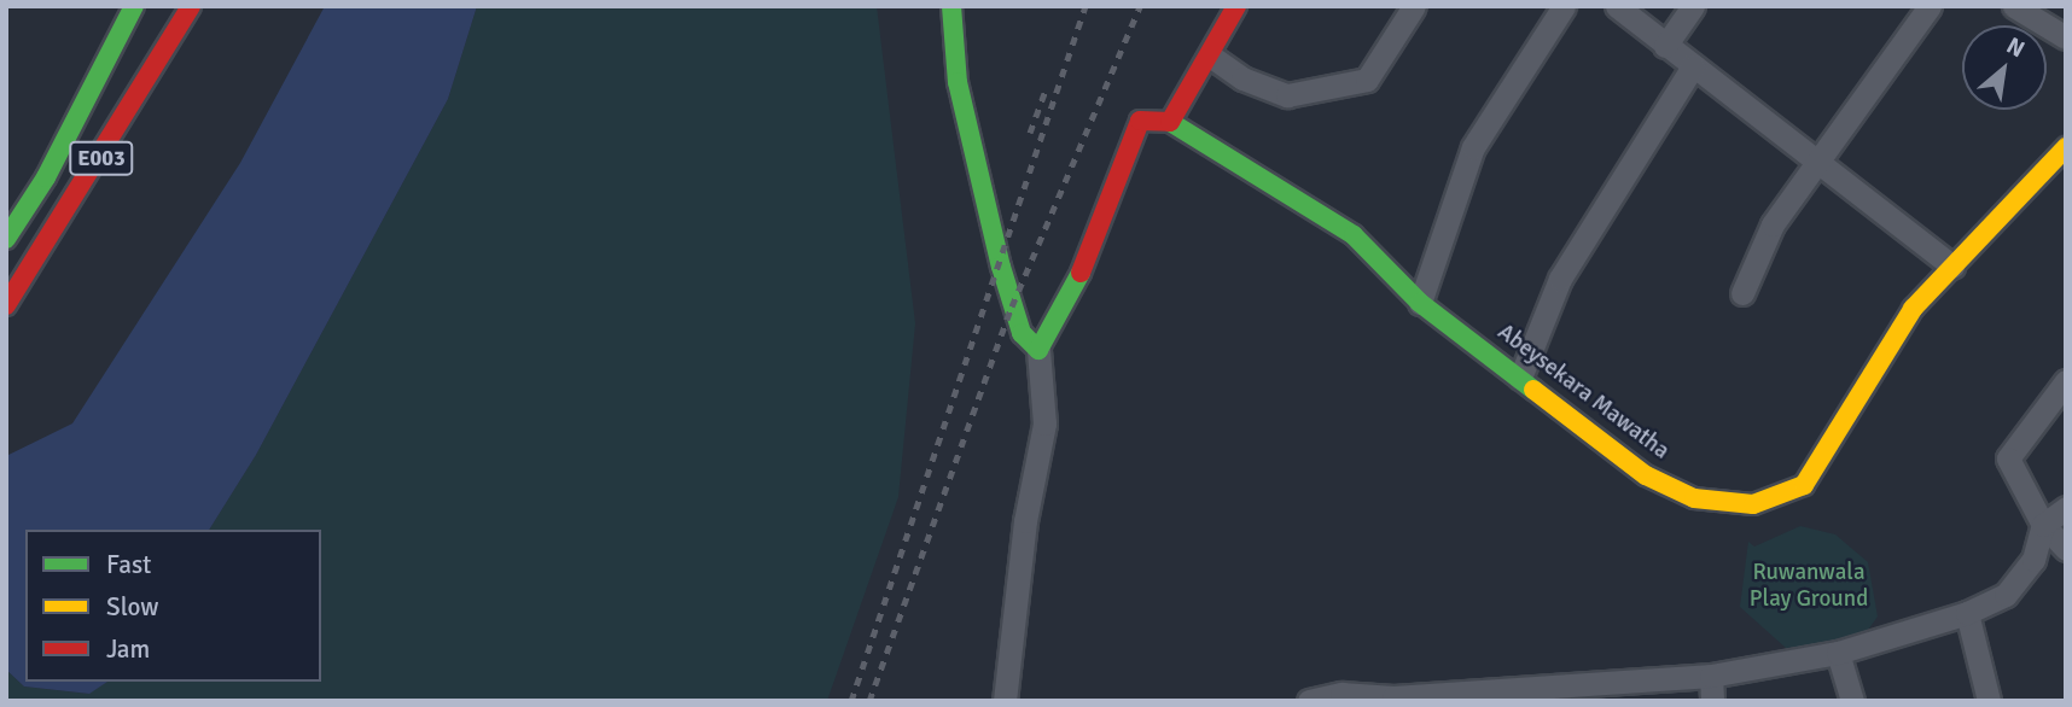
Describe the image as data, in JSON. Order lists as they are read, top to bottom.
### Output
{
  "streets": {
    "main road": ["E003", "Abeysekara Mawatha"]
  },
  "parks": ["Ruwanwala Play Ground"],
  "legend": ["Fast", "Slow", "Jam"],
  "north": "top right"
}
